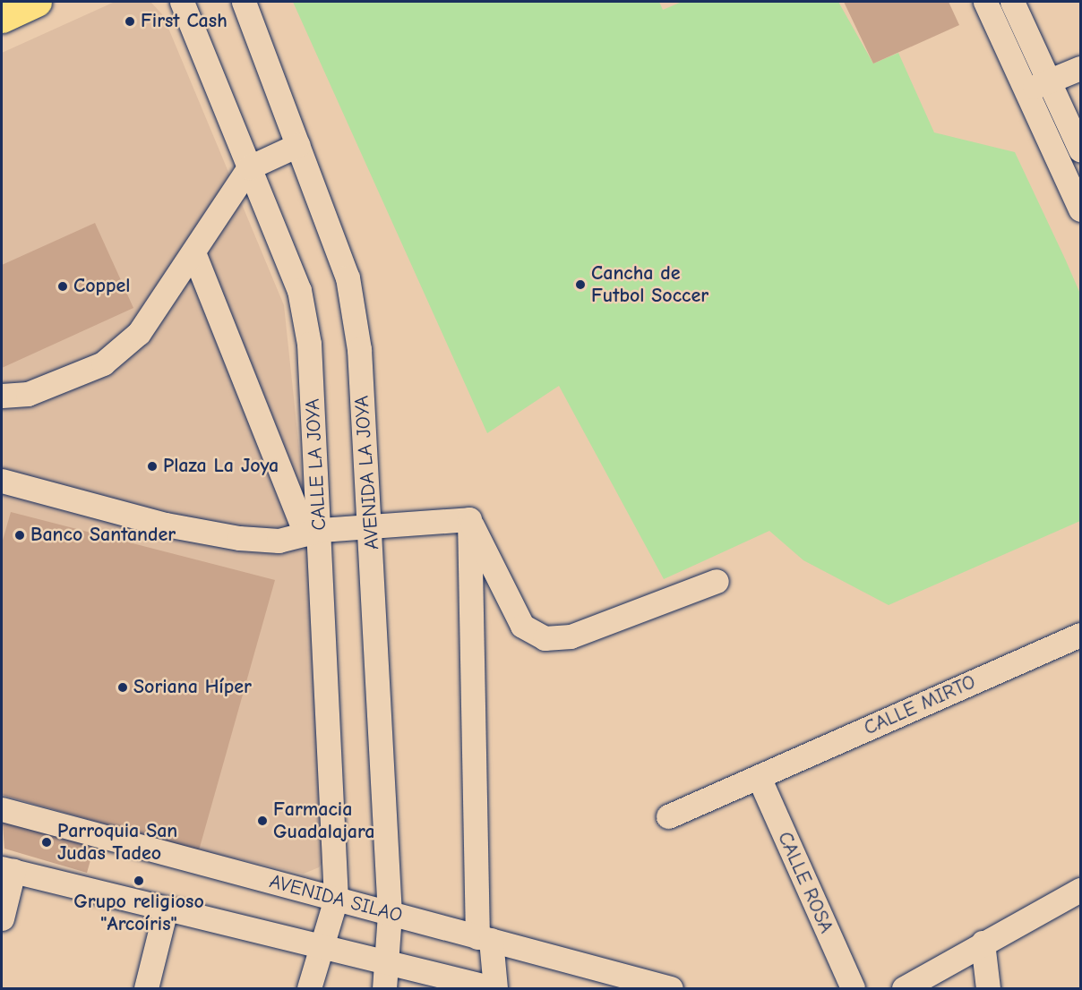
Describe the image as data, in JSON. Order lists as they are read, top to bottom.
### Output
{
  "streets": {
    "street": [
      "CALLE LA JOYA",
      "AVENIDA LA JOYA",
      "CALLE MIRTO",
      "CALLE ROSA",
      "AVENIDA SILAO"
    ]
  },
  "crossings": [
    ["CALLE LA JOYA", "AVENIDA SILAO"],
    ["AVENIDA LA JOYA", "AVENIDA SILAO"],
    ["CALLE MIRTO", "CALLE ROSA"]
  ],
  "places": [
    "First Cash",
    "Cancha de Futbol Soccer",
    "Coppel",
    "Plaza La Joya",
    "Banco Santander",
    "Soriana Híper",
    "Farmacia Guadalajara",
    "Parroquia San Judas Tadeo",
    "Grupo religioso \"Arcoíris\""
  ]
}
